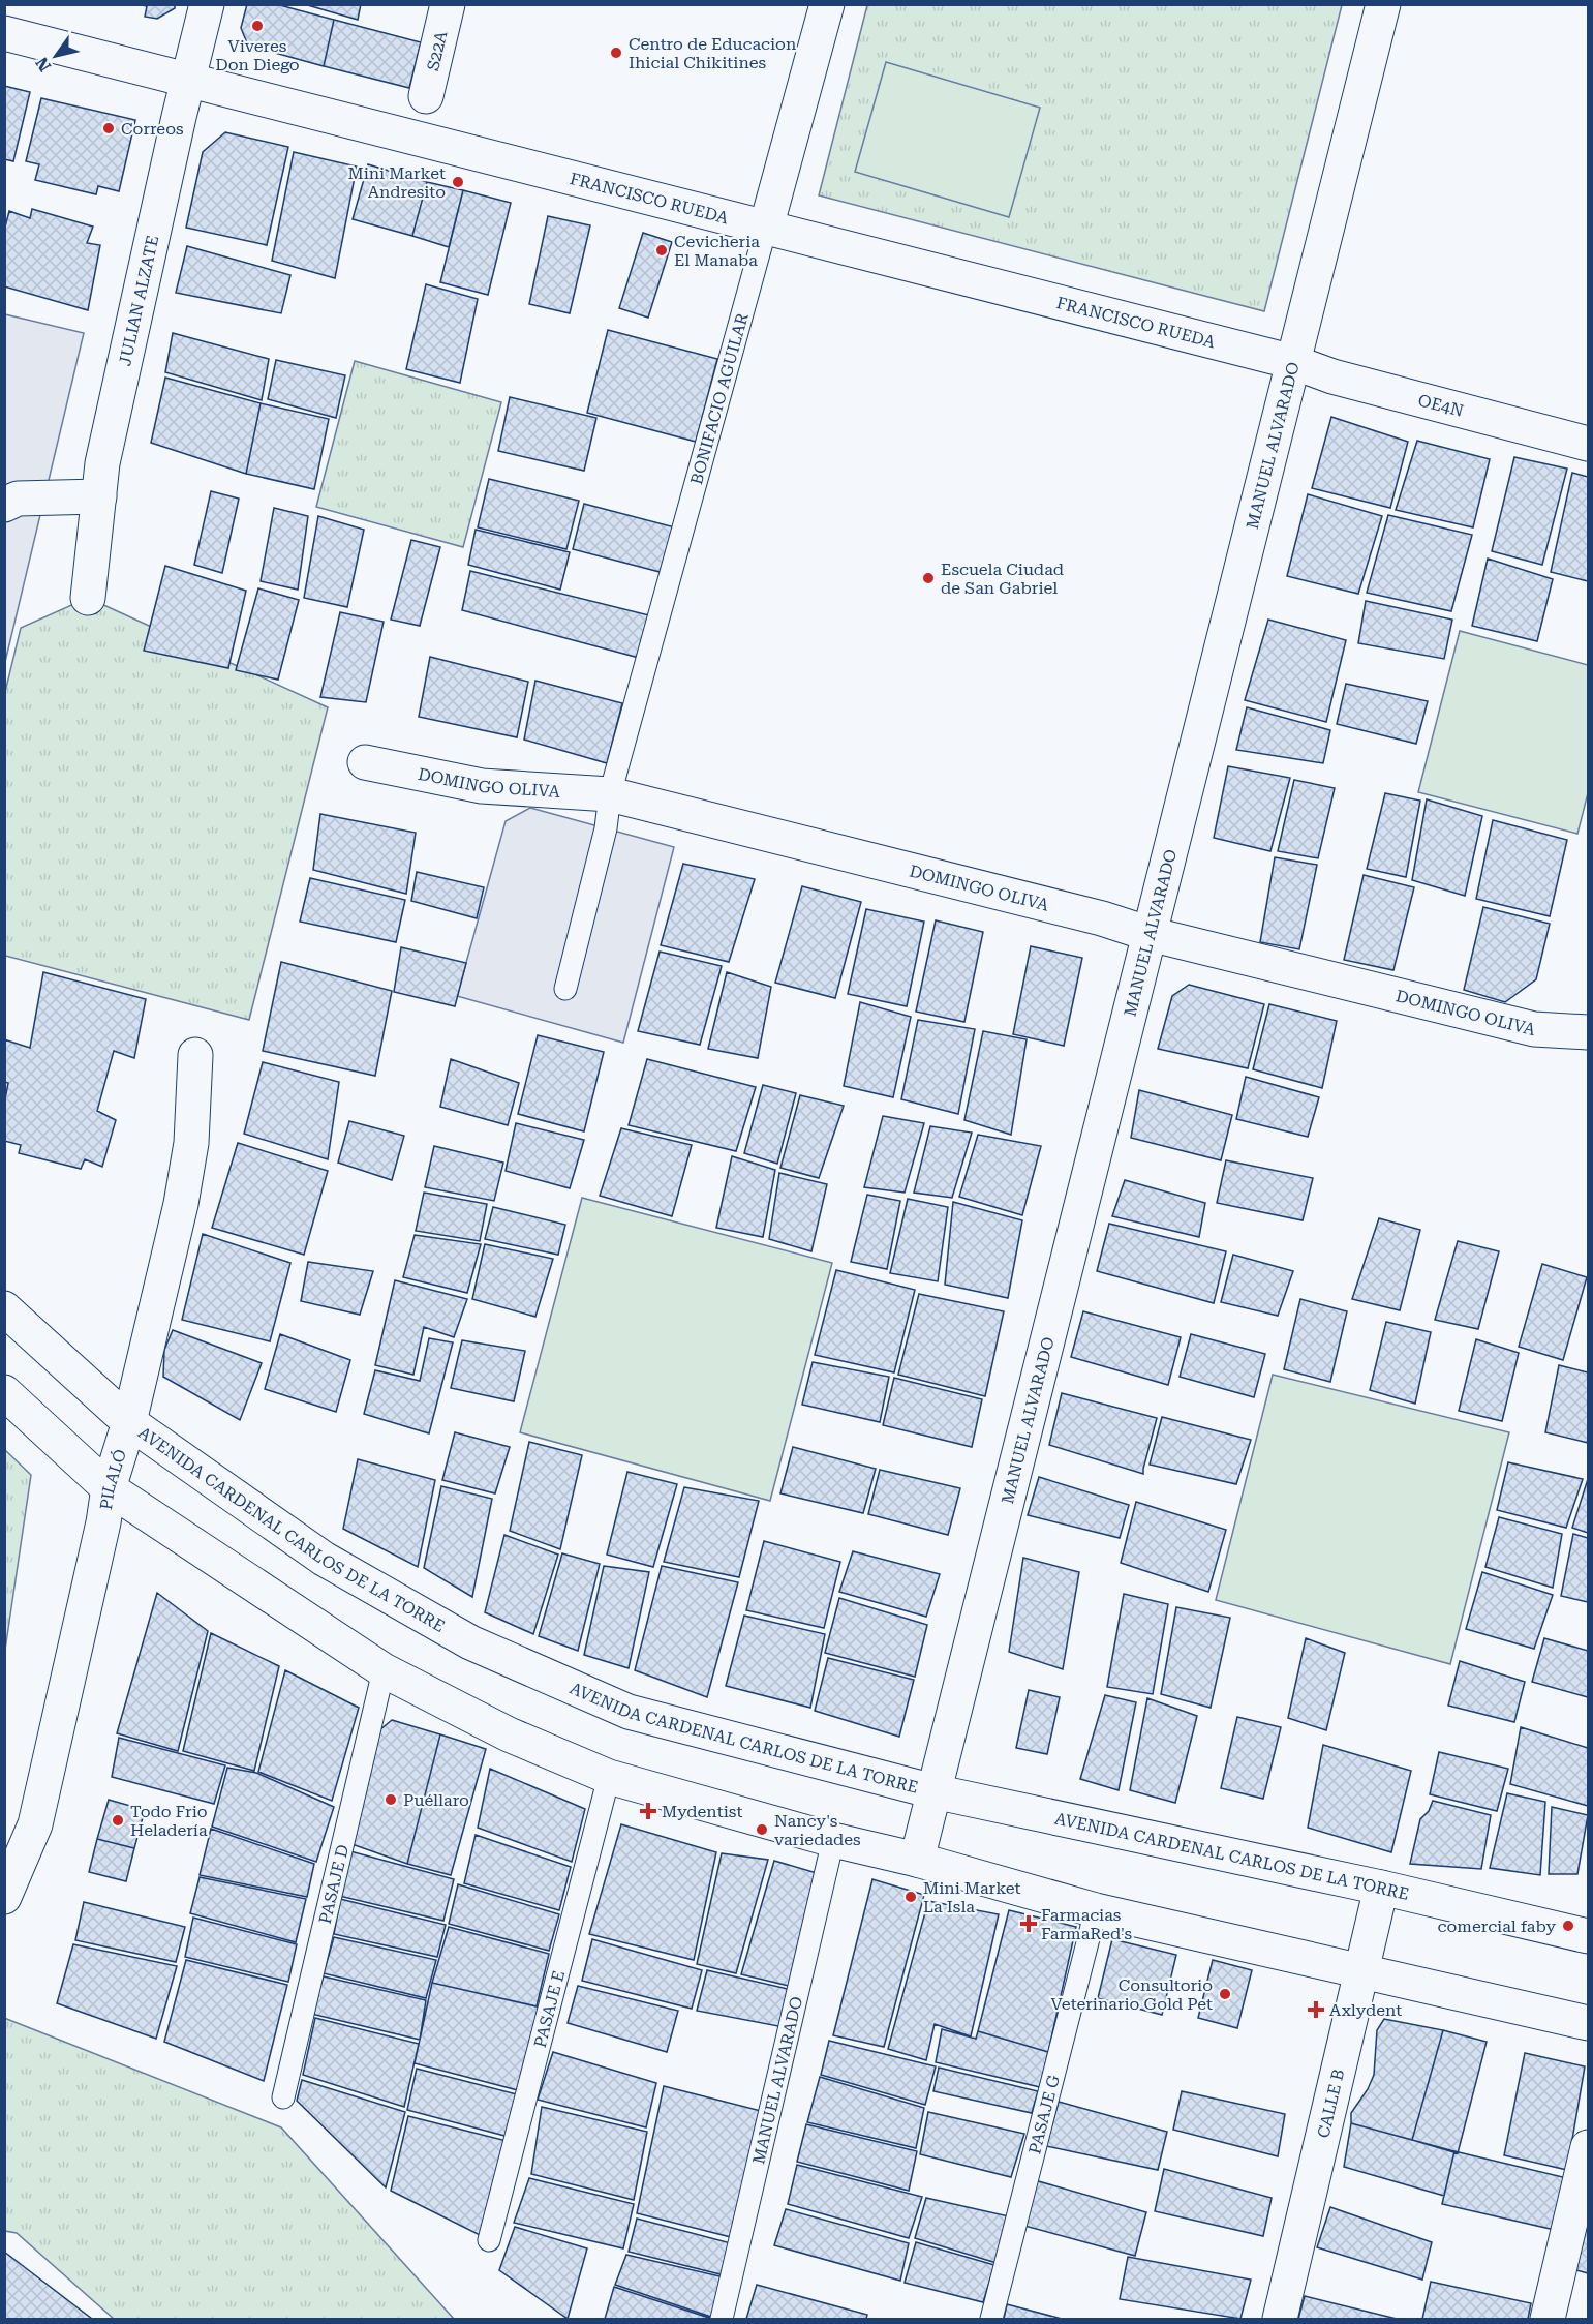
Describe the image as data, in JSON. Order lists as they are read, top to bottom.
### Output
{
  "streets": {
    "street": [
      "S22A",
      "FRANCISCO RUEDA",
      "JULIAN ALZATE",
      "BONIFACIO AGUILAR",
      "OE4N",
      "MANUEL ALVARADO",
      "DOMINGO OLIVA",
      "PILALÓ",
      "AVENIDA CARDENAL CARLOS DE LA TORRE",
      "CALLE B"
    ],
    "lane": ["PASAJE D", "PASAJE E", "PASAJE G"]
  },
  "crossings": [
    ["FRANCISCO RUEDA", "JULIAN ALZATE"],
    ["FRANCISCO RUEDA", "BONIFACIO AGUILAR"],
    ["FRANCISCO RUEDA", "OE4N"],
    ["FRANCISCO RUEDA", "MANUEL ALVARADO"],
    ["BONIFACIO AGUILAR", "DOMINGO OLIVA"],
    ["OE4N", "MANUEL ALVARADO"],
    ["MANUEL ALVARADO", "DOMINGO OLIVA"],
    ["MANUEL ALVARADO", "AVENIDA CARDENAL CARLOS DE LA TORRE"],
    ["PILALÓ", "AVENIDA CARDENAL CARLOS DE LA TORRE"],
    ["AVENIDA CARDENAL CARLOS DE LA TORRE", "CALLE B"]
  ],
  "places": {
    "other": [
      "Viveres Don Diego",
      "Centro de Educacion Ihicial Chikitines",
      "Correos",
      "Mini Market Andresito",
      "Cevicheria El Manaba",
      "Escuela Ciudad de San Gabriel",
      "Puéllaro",
      "Todo Frio Heladería",
      "Nancy's variedades",
      "Mini Market La Isla",
      "comercial faby",
      "Consultorio Veterinario Gold Pet"
    ],
    "health": ["Mydentist", "Farmacias FarmaRed's", "Axlydent"]
  },
  "north": "bottom left"
}
